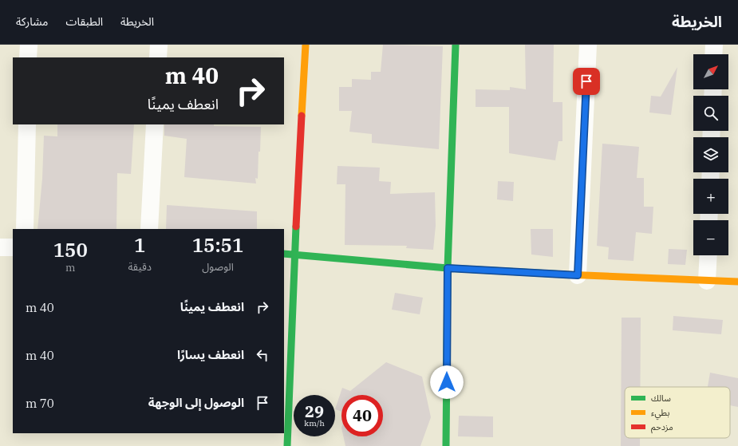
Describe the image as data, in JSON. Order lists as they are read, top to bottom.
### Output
{
  "legend": ["سالك", "بطيء", "مزدحم"],
  "north": "top right",
  "page": {
    "header": "الخريطة",
    "nav": ["الخريطة", "الطبقات", "مشاركة"],
    "map_buttons": ["+", "−"],
    "turn": ["40 m", "انعطف يمينًا"],
    "eta": [
      "15:51",
      "الوصول",
      "1",
      "دقيقة",
      "150",
      "m"
    ],
    "list": [
      {
        "name": "انعطف يمينًا",
        "value": "40 m"
      },
      {
        "name": "انعطف يسارًا",
        "value": "40 m"
      },
      {
        "name": "الوصول إلى الوجهة",
        "value": "70 m"
      }
    ],
    "speed": "29 km/h",
    "limit": "40"
  }
}
